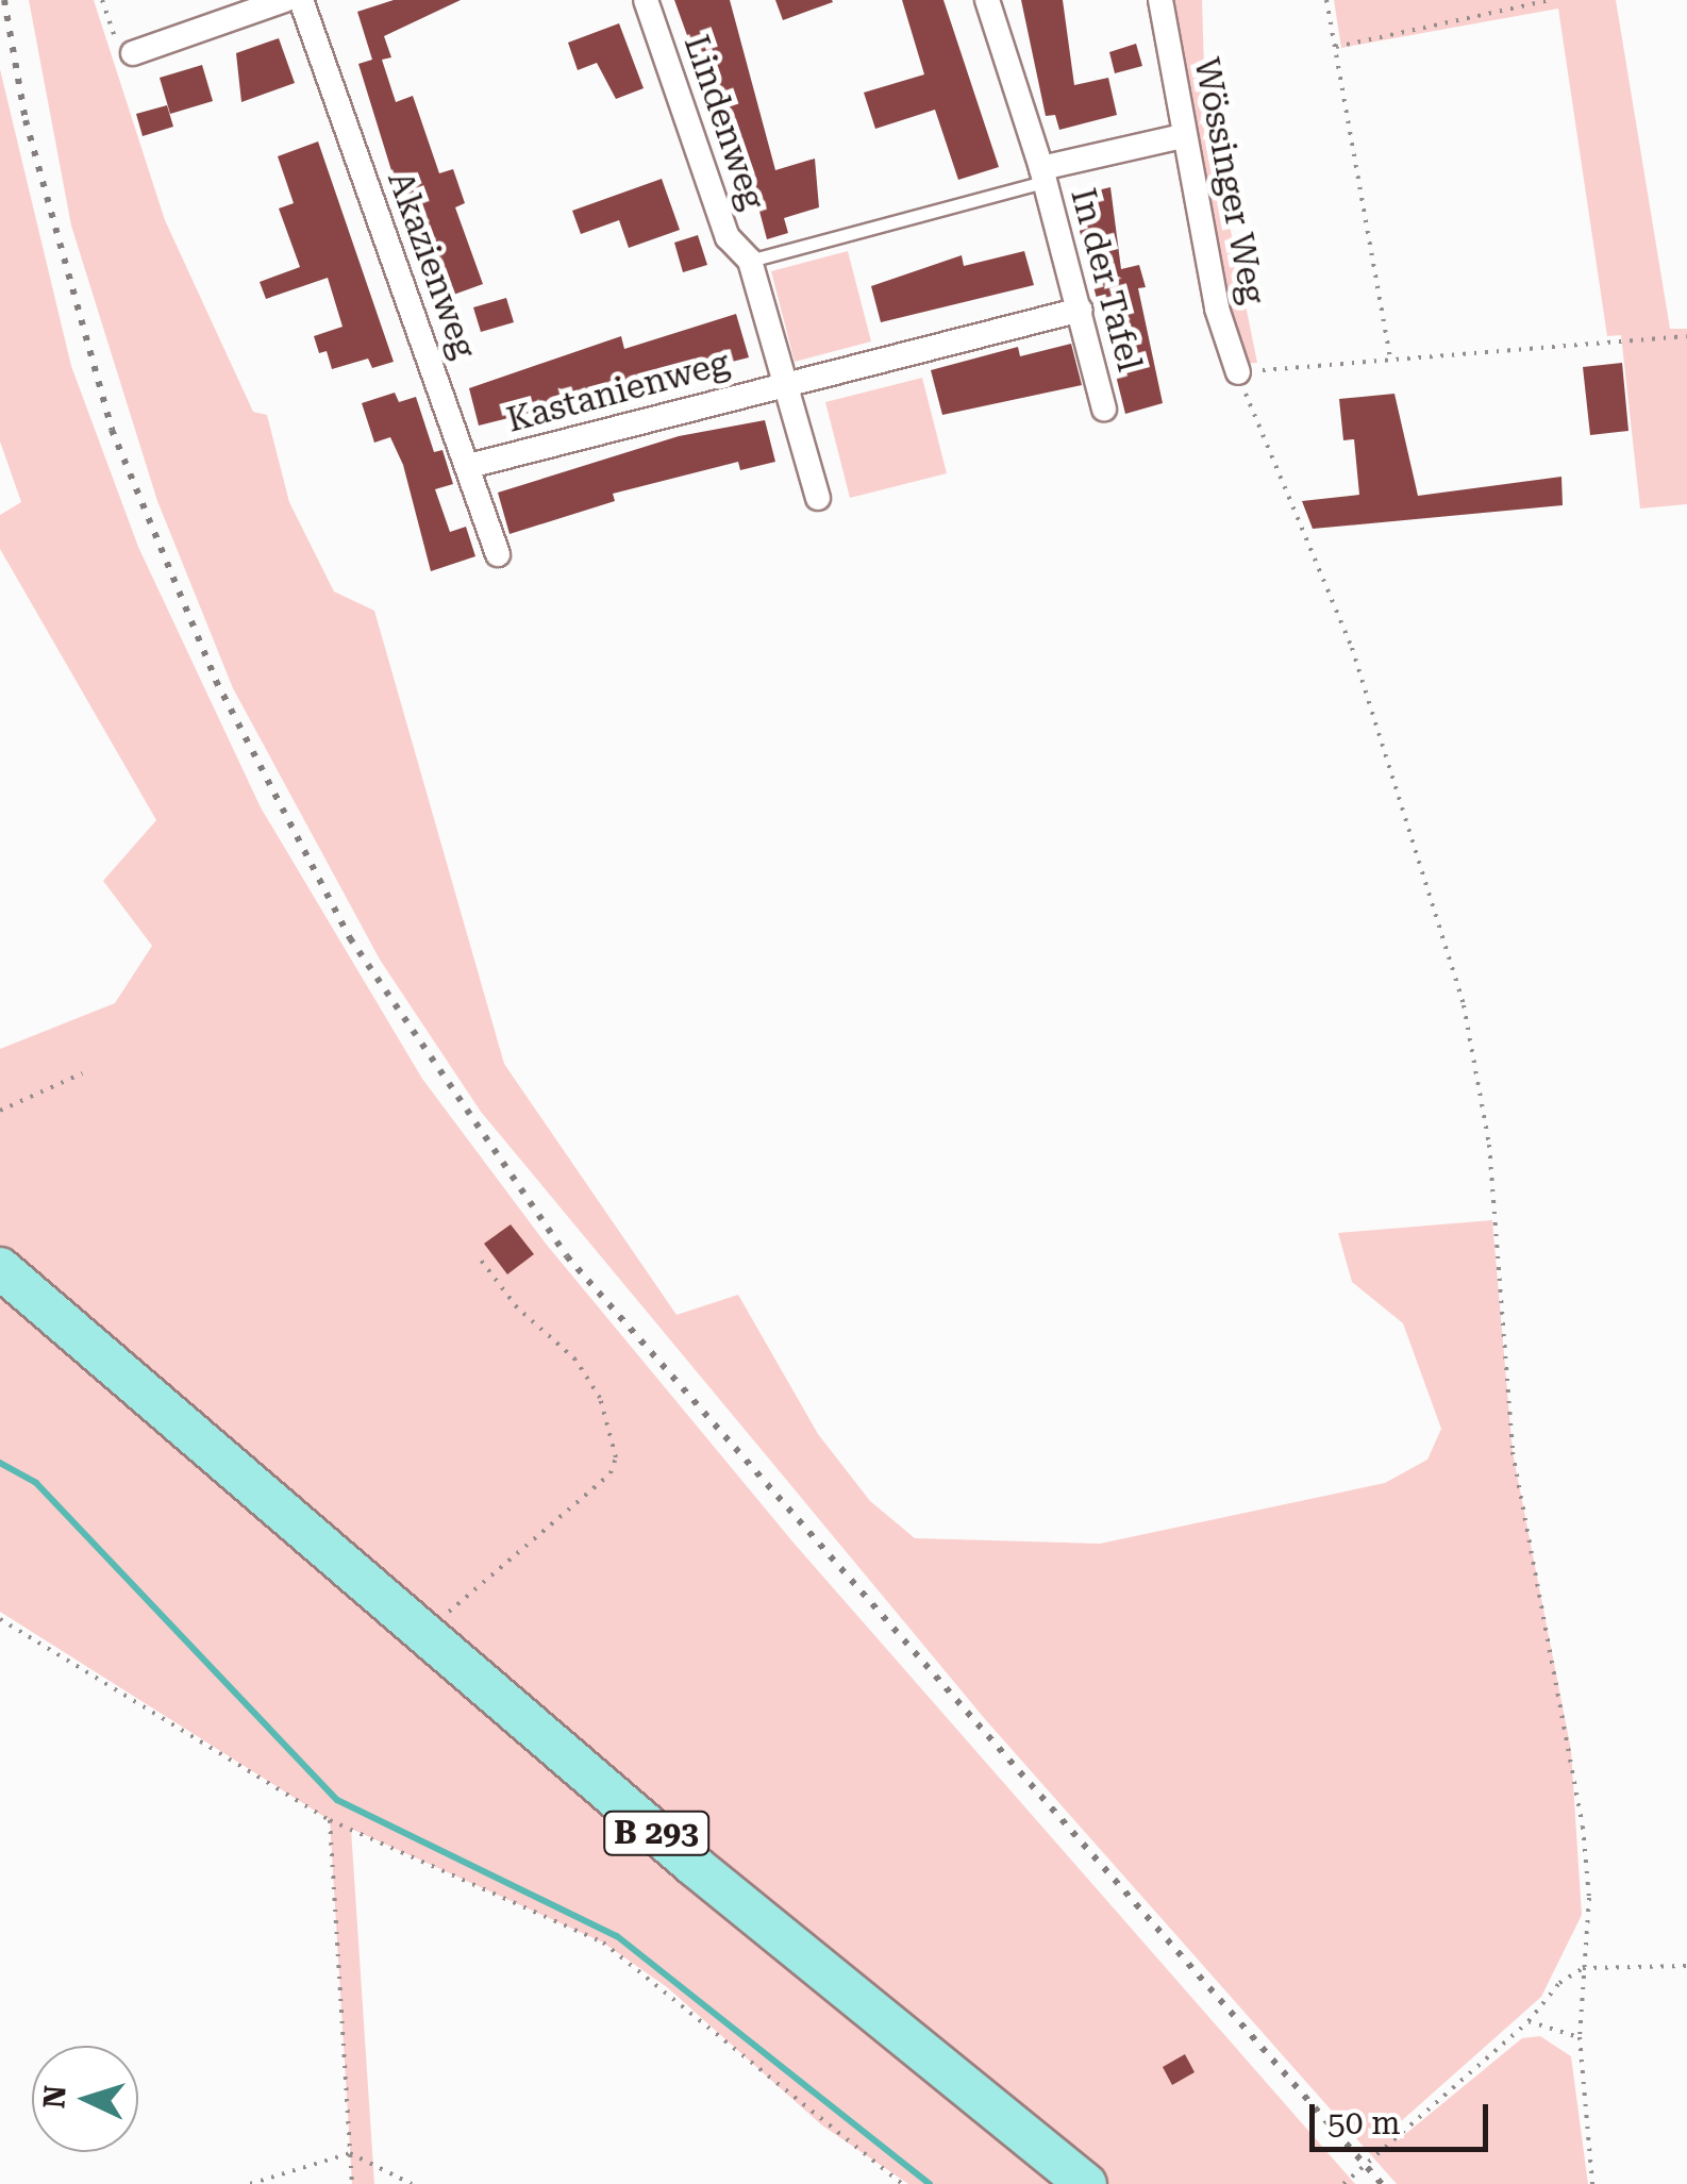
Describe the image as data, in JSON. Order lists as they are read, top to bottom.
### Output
{
  "streets": {
    "main road": ["B 293"],
    "street": [
      "Lindenweg",
      "Wössinger Weg",
      "Akazienweg",
      "In der Tafel",
      "Kastanienweg"
    ]
  },
  "crossings": [
    ["Lindenweg", "Kastanienweg"],
    ["Wössinger Weg", "In der Tafel"],
    ["Akazienweg", "Kastanienweg"],
    ["In der Tafel", "Kastanienweg"]
  ],
  "scale_bar": "50 m",
  "north": "left"
}
